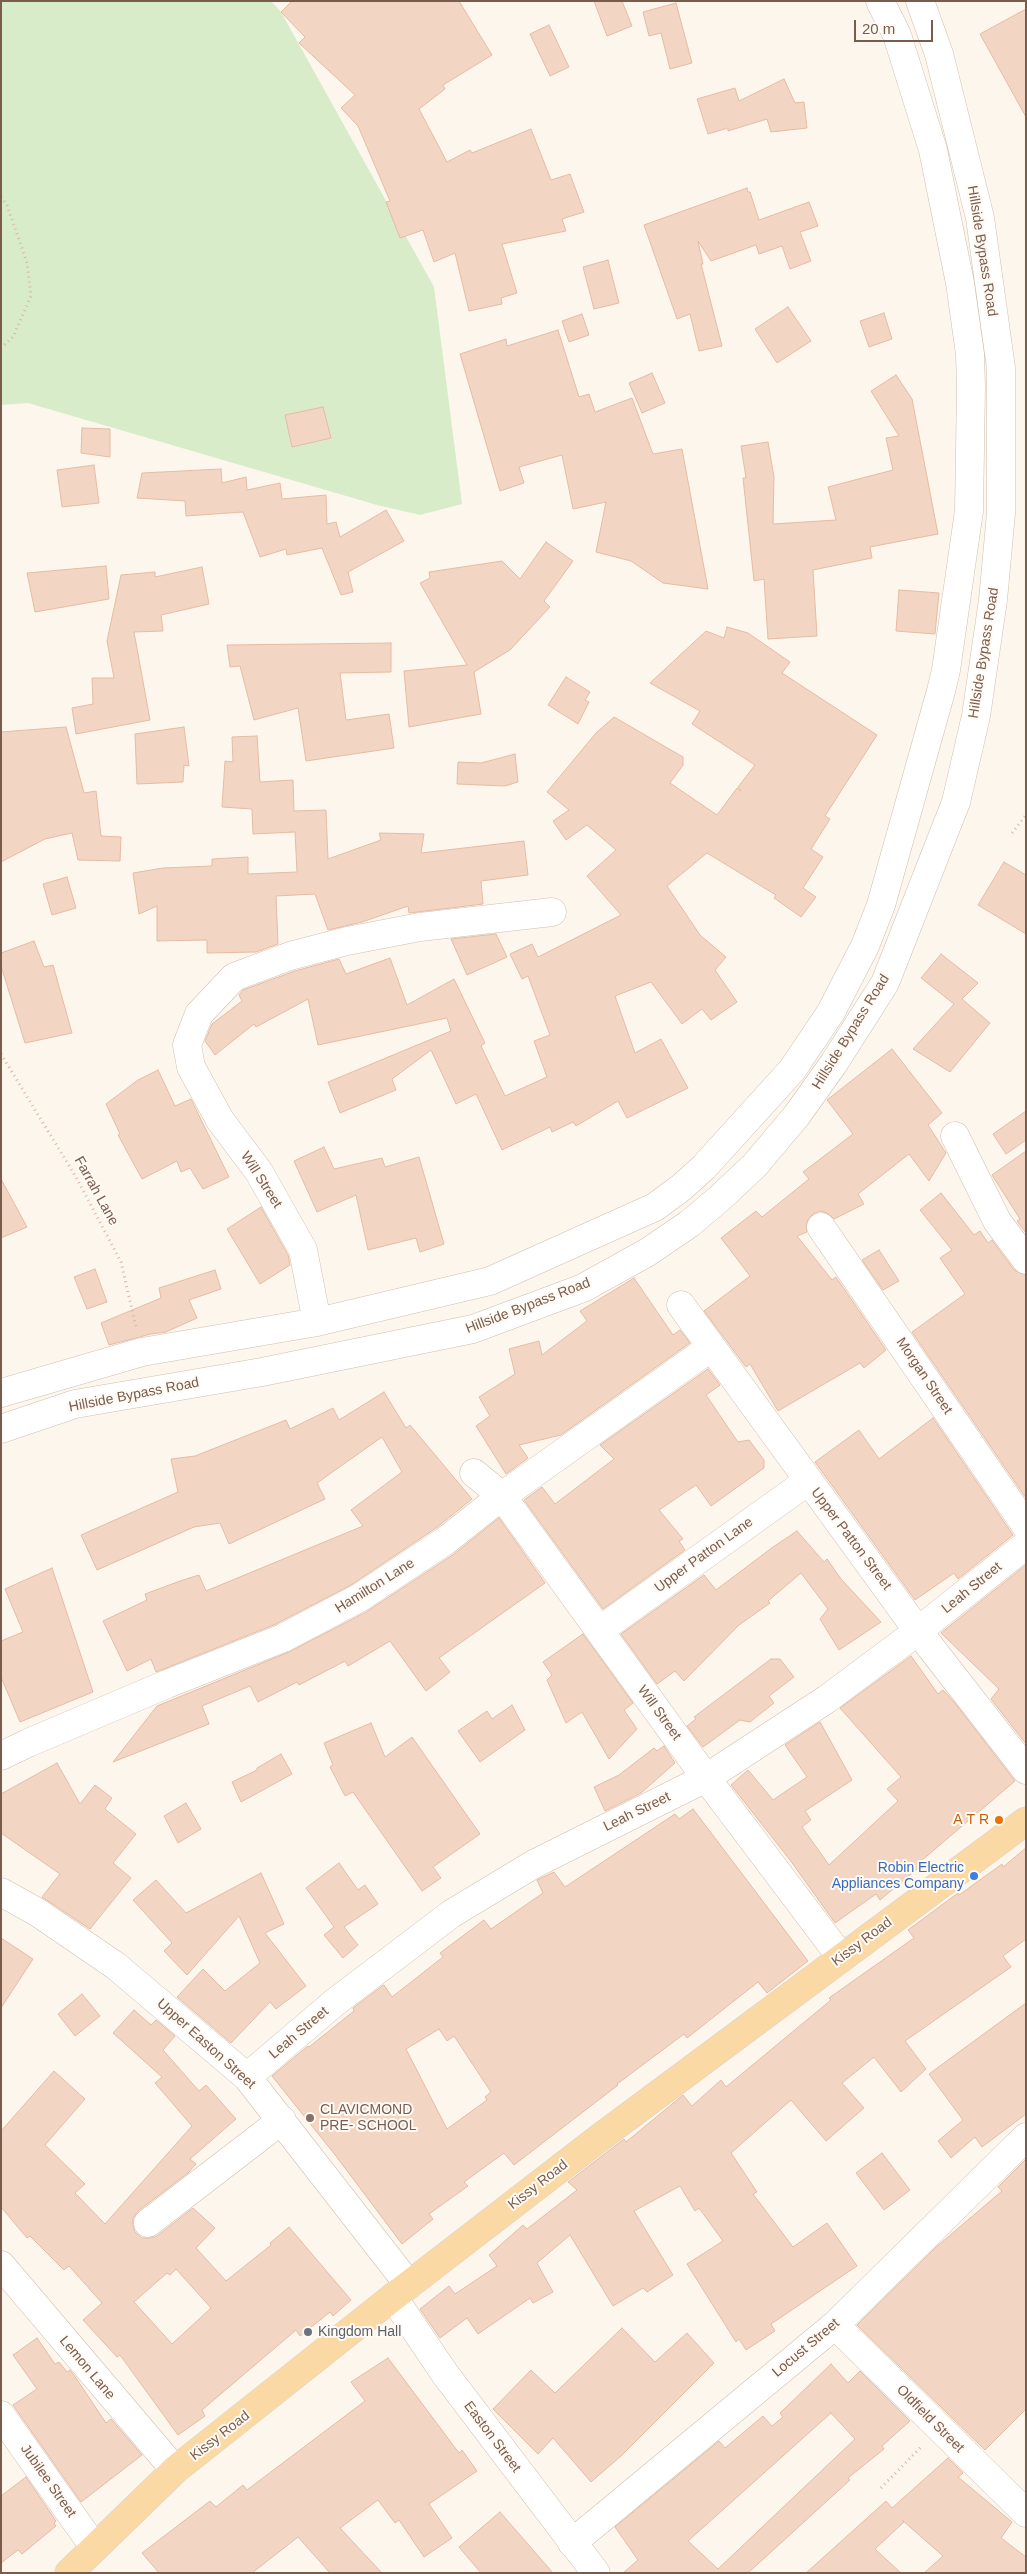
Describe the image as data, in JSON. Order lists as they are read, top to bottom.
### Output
{
  "streets": {
    "main road": ["Kissy Road"],
    "street": [
      "Hillside Bypass Road",
      "Will Street",
      "Morgan Street",
      "Upper Patton Street",
      "Upper Patton Lane",
      "Hamilton Lane",
      "Leah Street",
      "Upper Easton Street",
      "Locust Street",
      "Lemon Lane",
      "Oldfield Street",
      "Easton Street",
      "Jubilee Street"
    ],
    "path": ["Farrah Lane"]
  },
  "crossings": [
    ["Hillside Bypass Road", "Will Street"],
    ["Hillside Bypass Road", "Farrah Lane"],
    ["Will Street", "Upper Patton Lane"],
    ["Will Street", "Hamilton Lane"],
    ["Will Street", "Leah Street"],
    ["Will Street", "Kissy Road"],
    ["Upper Patton Street", "Upper Patton Lane"],
    ["Upper Patton Street", "Hamilton Lane"],
    ["Upper Patton Street", "Leah Street"],
    ["Leah Street", "Upper Easton Street"],
    ["Kissy Road", "Upper Easton Street"],
    ["Kissy Road", "Lemon Lane"],
    ["Kissy Road", "Easton Street"],
    ["Kissy Road", "Jubilee Street"],
    ["Upper Easton Street", "Easton Street"],
    ["Locust Street", "Oldfield Street"],
    ["Locust Street", "Easton Street"]
  ],
  "places": [
    "A T R",
    "Robin Electric Appliances Company",
    "CLAVICMOND PRE- SCHOOL",
    "Kingdom Hall"
  ],
  "scale_bar": "20 m"
}
